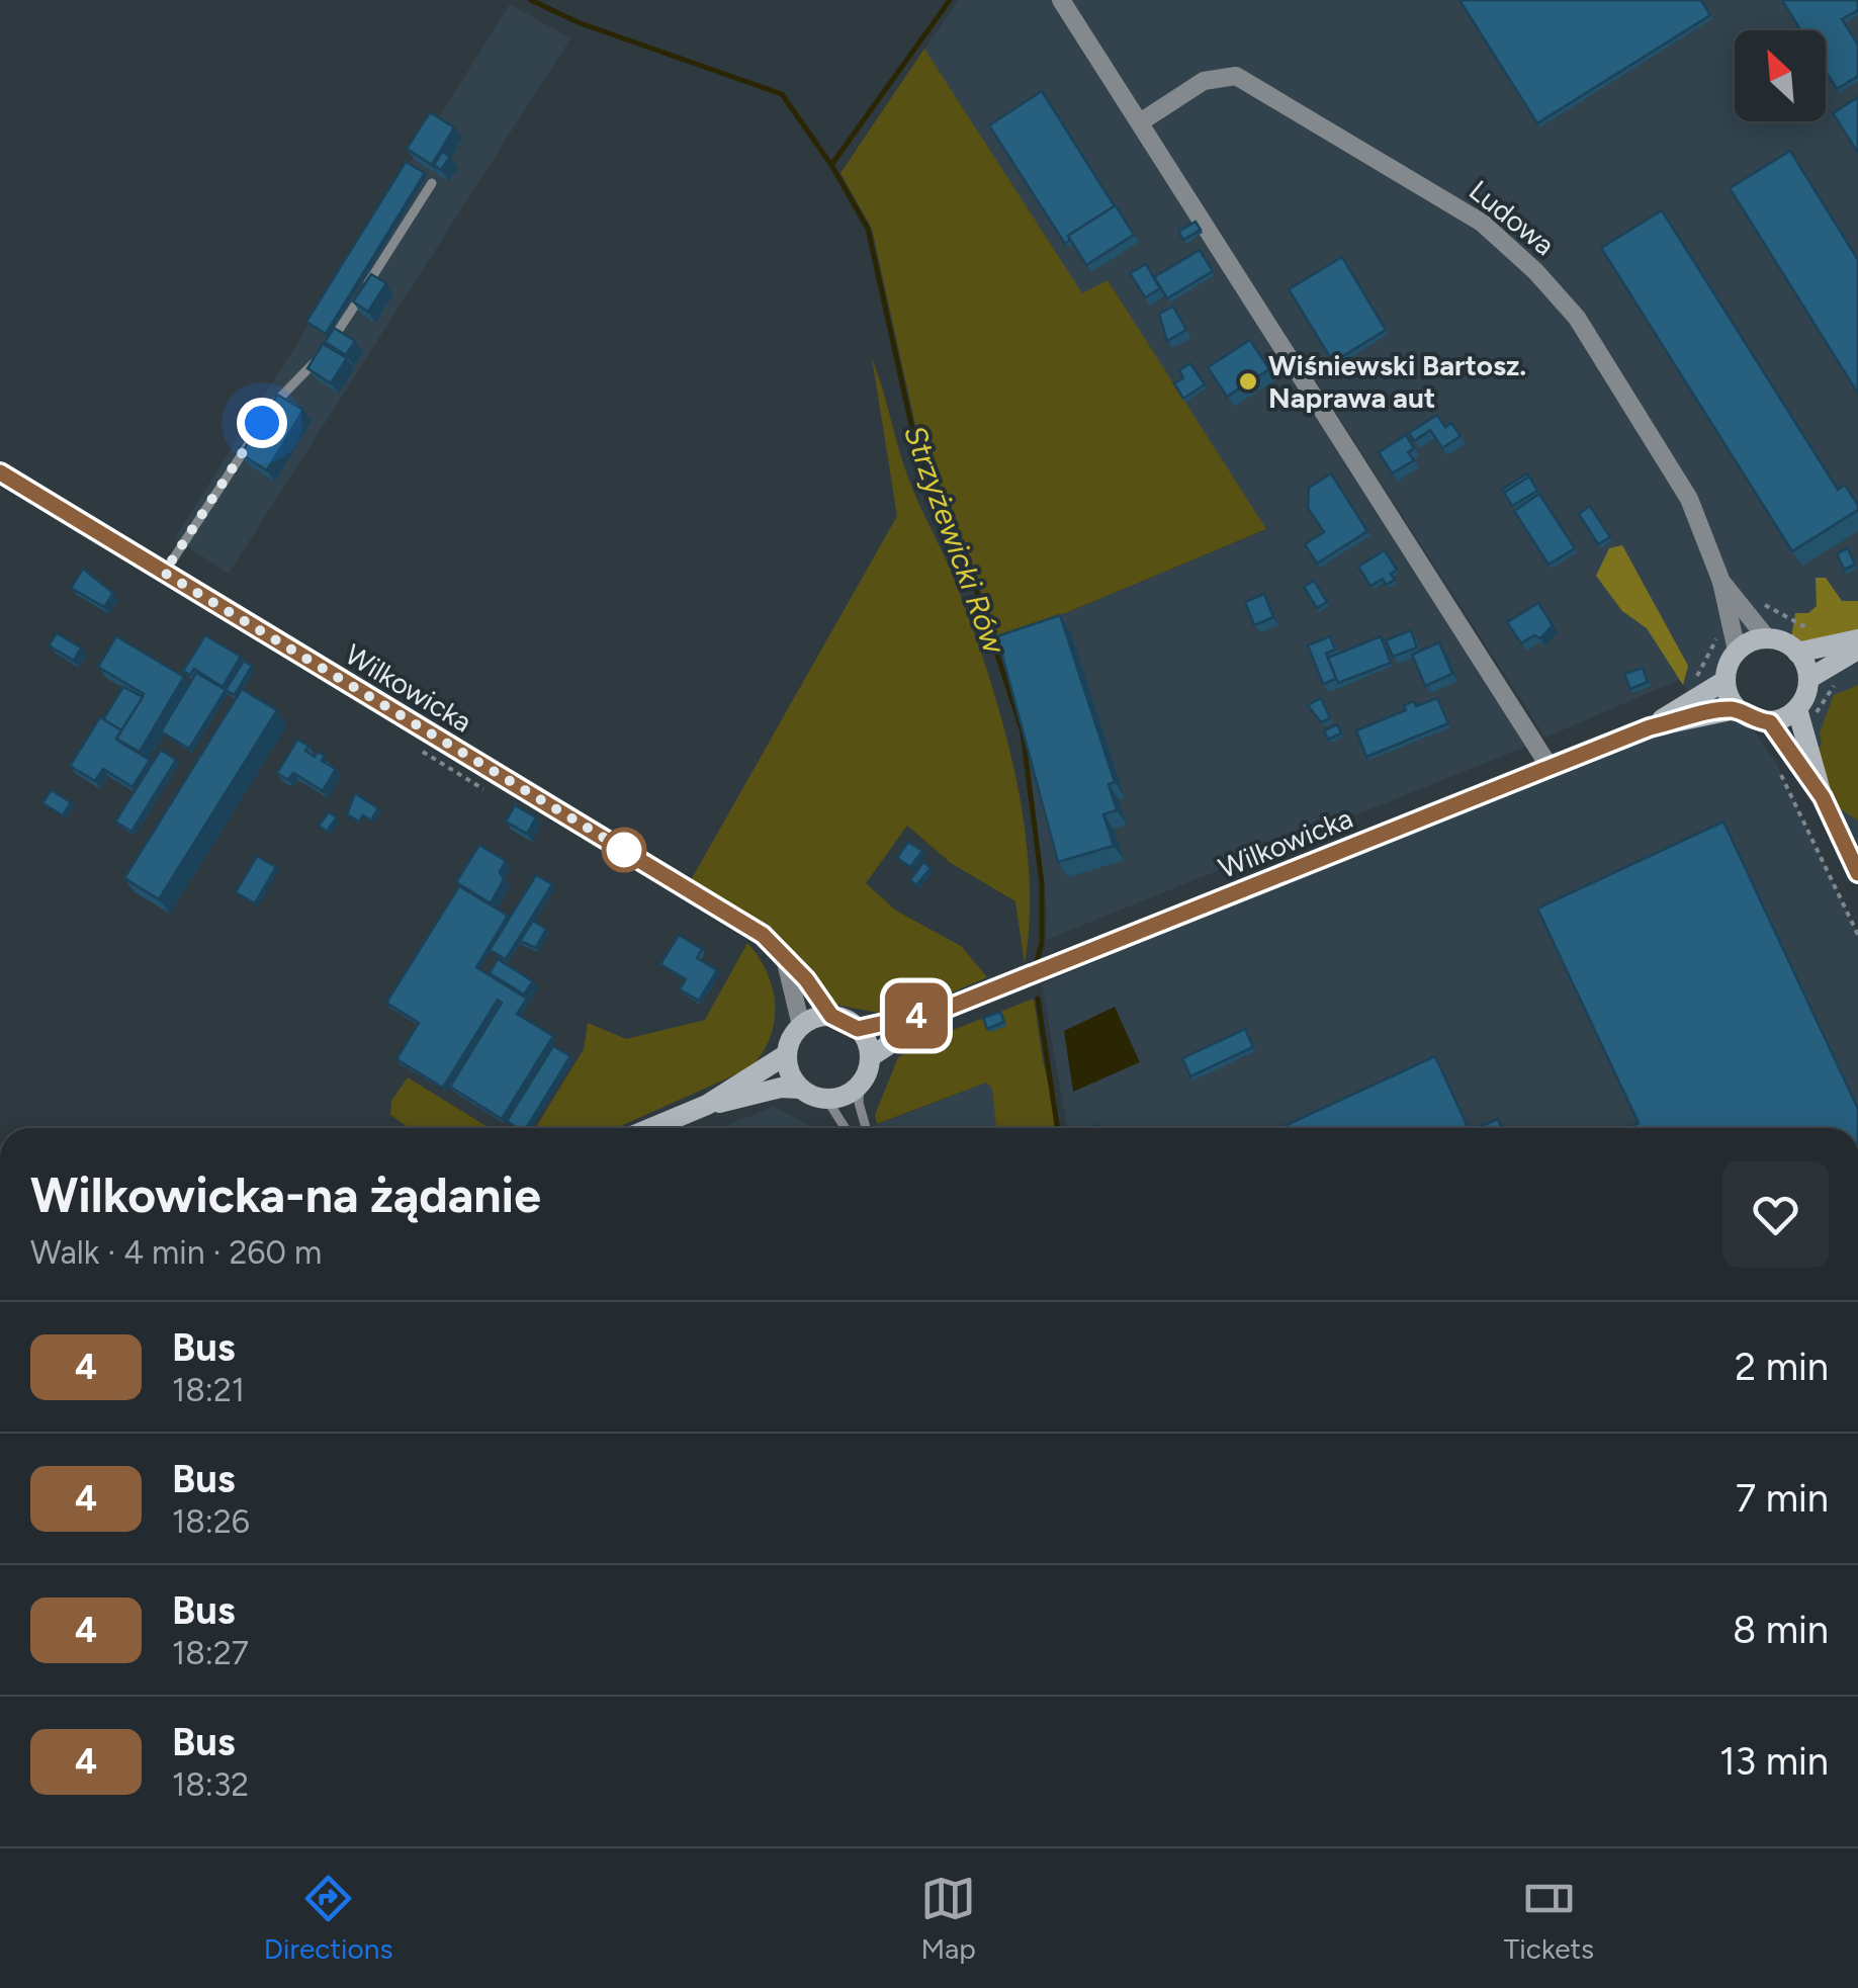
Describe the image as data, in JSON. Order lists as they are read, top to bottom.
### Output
{
  "streets": {
    "main road": ["Wilkowicka"],
    "street": ["Ludowa"]
  },
  "crossings": [
    ["Ludowa", "Wilkowicka"]
  ],
  "water": ["Strzyżewicki Rów"],
  "places": ["Wiśniewski Bartosz. Naprawa aut"],
  "lines": ["bus line 4"],
  "north": "top left",
  "page": {
    "on_map": "4",
    "heading": ["Wilkowicka-na żądanie", "Walk · 4 min · 260 m"],
    "list": [
      {
        "mark": "4",
        "name": "Bus",
        "note": "18:21",
        "value": "2 min"
      },
      {
        "mark": "4",
        "name": "Bus",
        "note": "18:26",
        "value": "7 min"
      },
      {
        "mark": "4",
        "name": "Bus",
        "note": "18:27",
        "value": "8 min"
      },
      {
        "mark": "4",
        "name": "Bus",
        "note": "18:32",
        "value": "13 min"
      }
    ],
    "tabs": ["Directions", "Map", "Tickets"]
  }
}
